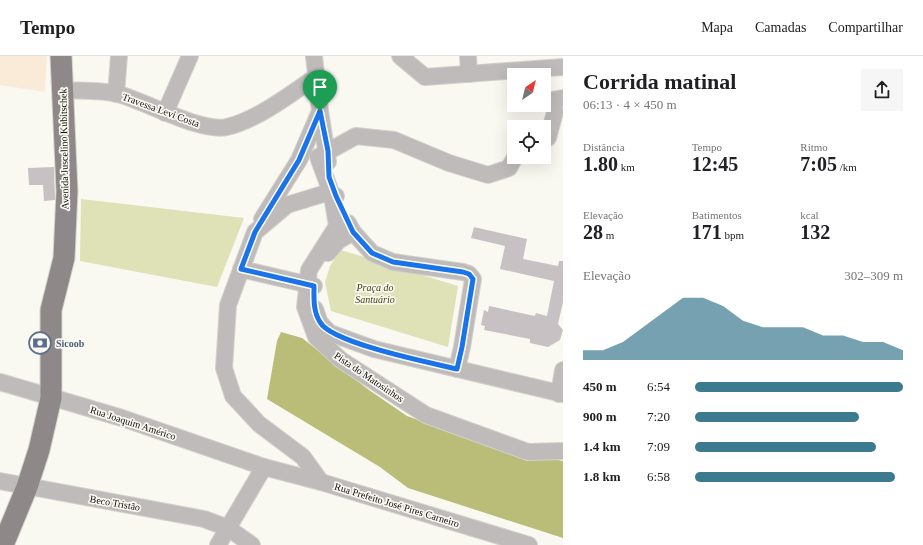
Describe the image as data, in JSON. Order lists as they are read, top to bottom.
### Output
{
  "streets": {
    "main road": ["Avenida Juscelino Kubitschek"],
    "street": [
      "Travessa Levi Costa",
      "Pista do Matosinhos",
      "Rua Joaquim Américo",
      "Beco Tristão",
      "Rua Prefeito José Pires Carneiro"
    ]
  },
  "crossings": [
    ["Travessa Levi Costa", "Avenida Juscelino Kubitschek"],
    ["Avenida Juscelino Kubitschek", "Rua Joaquim Américo"],
    ["Avenida Juscelino Kubitschek", "Beco Tristão"],
    ["Rua Joaquim Américo", "Rua Prefeito José Pires Carneiro"]
  ],
  "parks": ["Praça do Santuário"],
  "places": {
    "bank": ["Sicoob"]
  },
  "north": "top right",
  "page": {
    "header": "Tempo",
    "nav": ["Mapa", "Camadas", "Compartilhar"],
    "heading": ["Corrida matinal", "06:13 · 4 × 450 m"],
    "stats": [
      ["Distância", "1.80 km"],
      ["Tempo", "12:45"],
      ["Ritmo", "7:05 /km"],
      ["Elevação", "28 m"],
      ["Batimentos", "171 bpm"],
      ["kcal", "132"]
    ],
    "chart": ["Elevação", "302–309 m"],
    "list": [
      {
        "name": "450 m",
        "note": "6:54"
      },
      {
        "name": "900 m",
        "note": "7:20"
      },
      {
        "name": "1.4 km",
        "note": "7:09"
      },
      {
        "name": "1.8 km",
        "note": "6:58"
      }
    ]
  }
}
